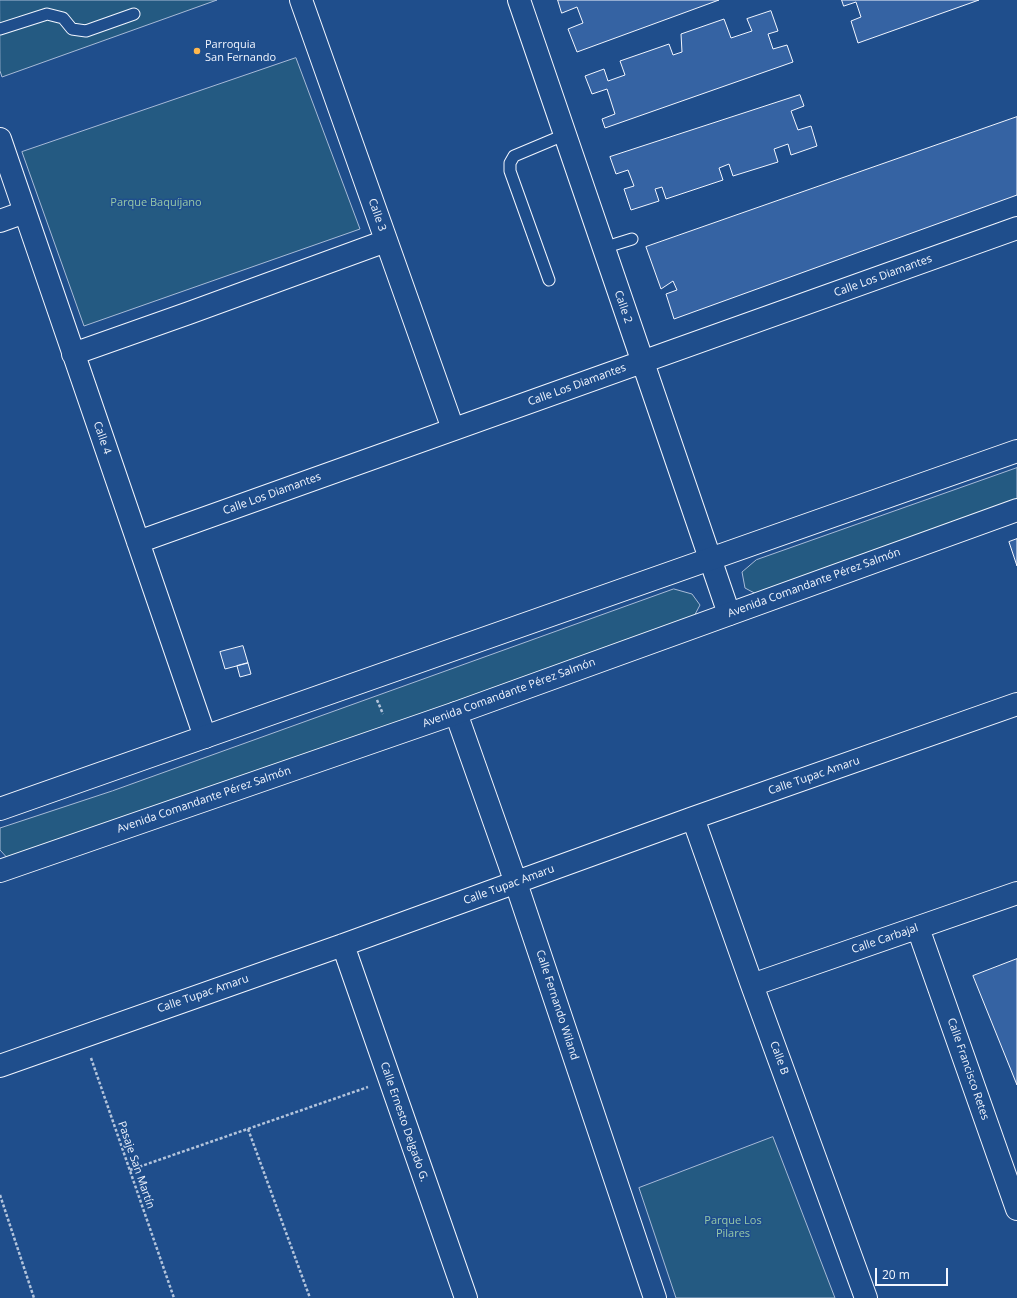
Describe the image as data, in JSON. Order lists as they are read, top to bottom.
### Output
{
  "streets": {
    "street": [
      "Calle 3",
      "Calle Los Diamantes",
      "Calle 2",
      "Calle 4",
      "Avenida Comandante Pérez Salmón",
      "Calle Tupac Amaru",
      "Calle Carbajal",
      "Calle Fernando Wiland",
      "Calle B",
      "Calle Francisco Retes",
      "Calle Ernesto Delgado G."
    ],
    "path": ["Pasaje San Martín"]
  },
  "crossings": [
    ["Calle 3", "Calle Los Diamantes"],
    ["Calle Los Diamantes", "Calle 2"],
    ["Calle Los Diamantes", "Calle 4"],
    ["Calle 2", "Avenida Comandante Pérez Salmón"],
    ["Avenida Comandante Pérez Salmón", "Calle Fernando Wiland"],
    ["Calle Tupac Amaru", "Calle Fernando Wiland"],
    ["Calle Tupac Amaru", "Calle B"],
    ["Calle Tupac Amaru", "Calle Ernesto Delgado G."],
    ["Calle Tupac Amaru", "Pasaje San Martín"],
    ["Calle Carbajal", "Calle B"],
    ["Calle Carbajal", "Calle Francisco Retes"]
  ],
  "parks": ["Parque Baquíjano", "Parque Los Pilares"],
  "places": ["Parroquia San Fernando"],
  "scale_bar": "20 m"
}
